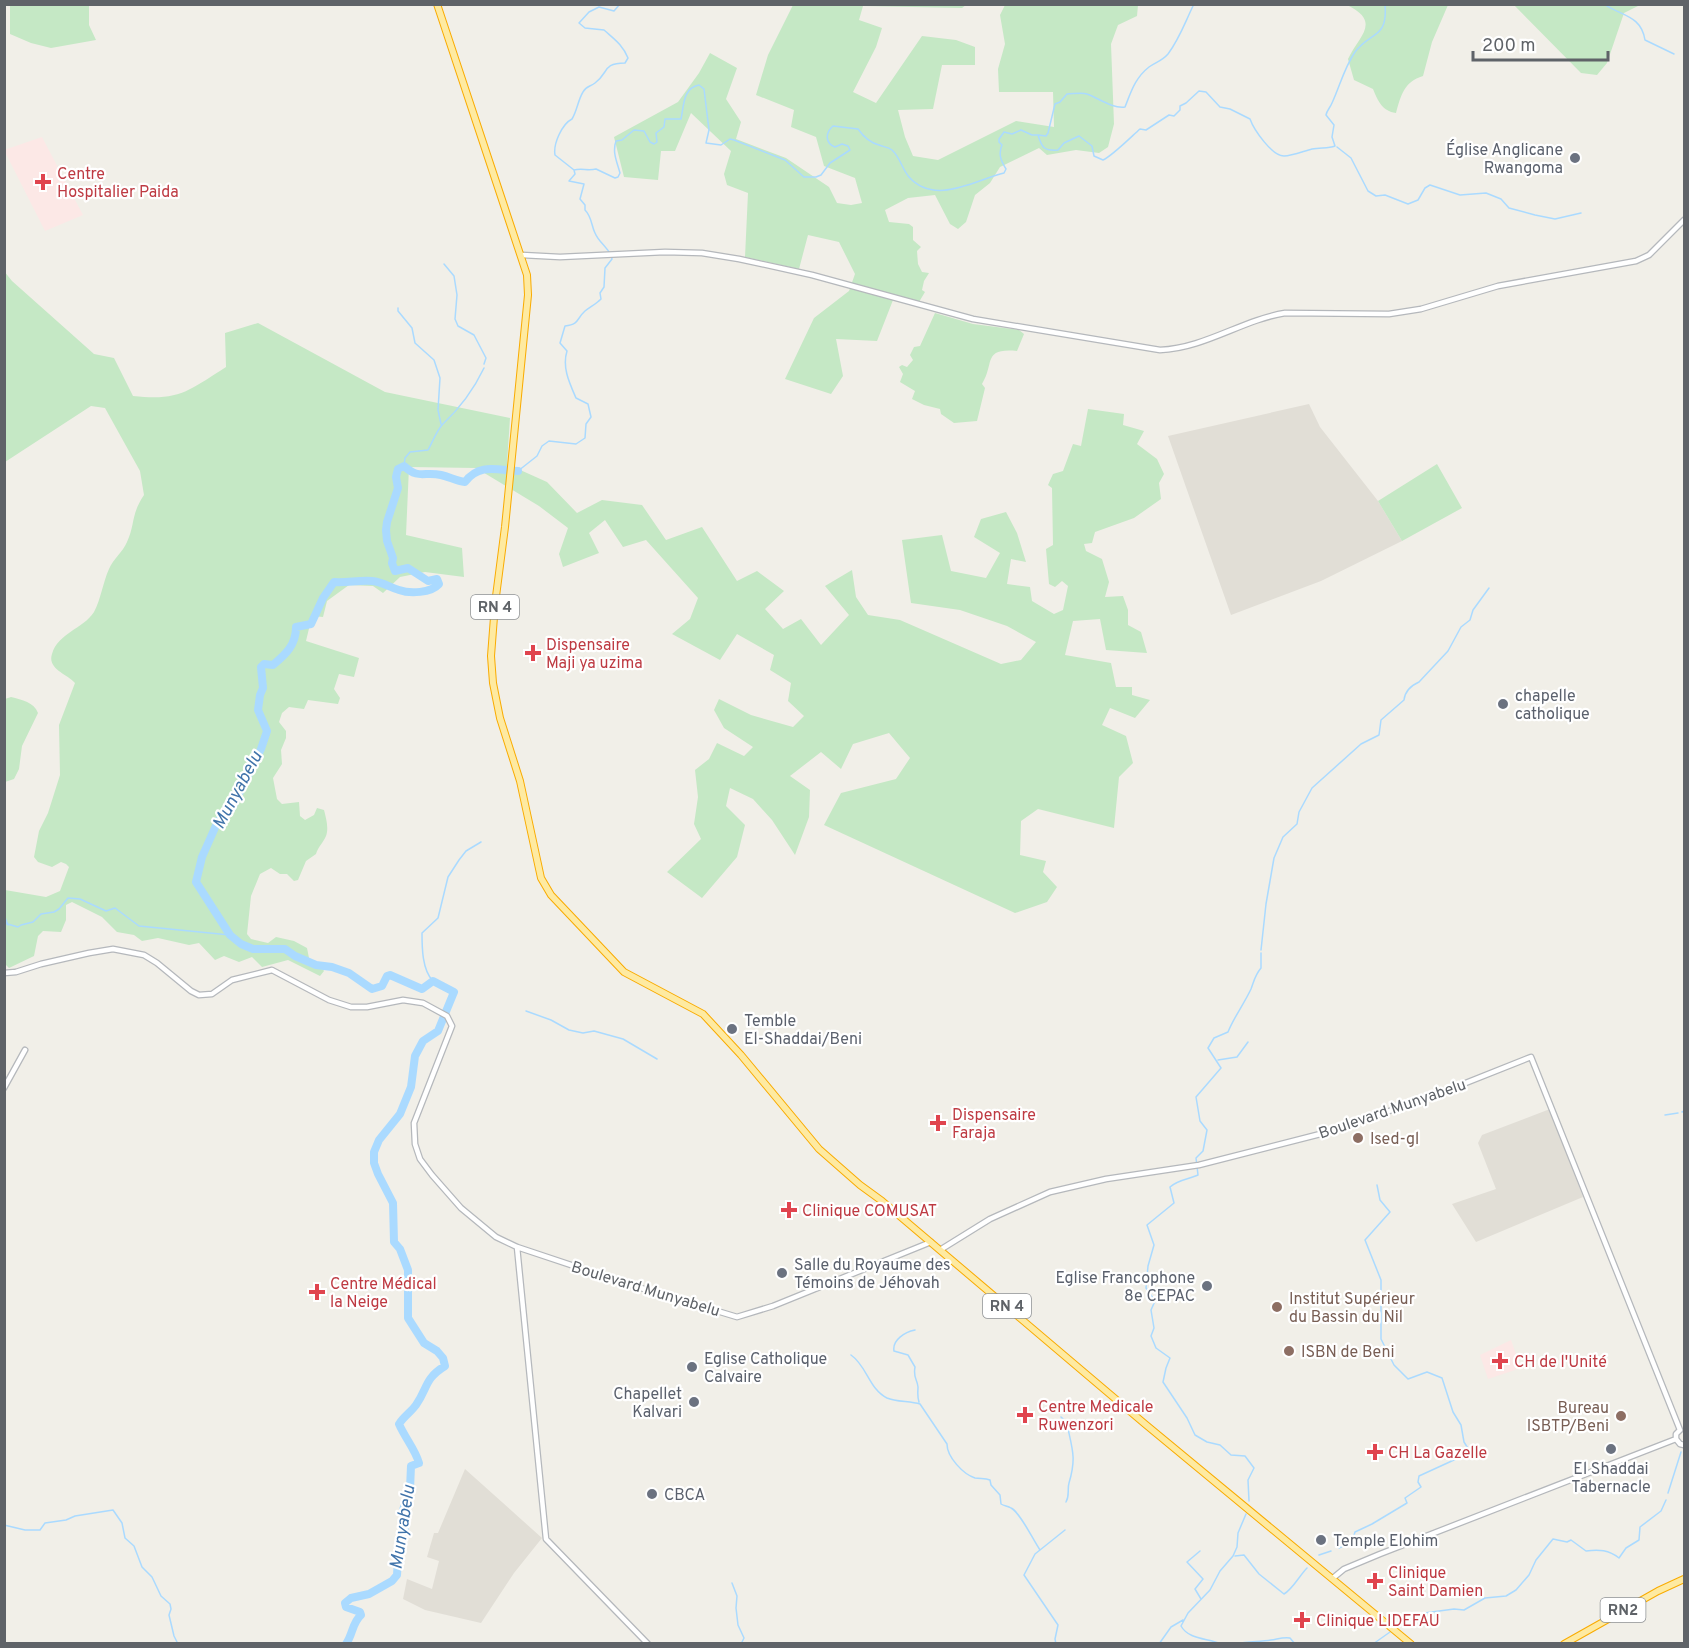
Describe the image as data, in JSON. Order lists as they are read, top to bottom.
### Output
{
  "streets": {
    "highway": ["RN 4", "RN2"],
    "street": ["Boulevard Munyabelu"]
  },
  "crossings": [
    ["RN 4", "Boulevard Munyabelu"]
  ],
  "water": ["Munyabelu"],
  "places": {
    "other": [
      "Église Anglicane Rwangoma",
      "chapelle catholique",
      "Temble El-Shaddai/Beni",
      "Ised-gl",
      "Salle du Royaume des Témoins de Jéhovah",
      "Eglise Francophone 8e CEPAC",
      "Institut Supérieur du Bassin du Nil",
      "ISBN de Beni",
      "Eglise Catholique Calvaire",
      "Chapellet Kalvari",
      "Bureau ISBTP/Beni",
      "El Shaddai Tabernacle",
      "CBCA",
      "Temple Elohim"
    ],
    "health": [
      "Centre Hospitalier Paida",
      "Dispensaire Maji ya uzima",
      "Dispensaire Faraja",
      "Clinique COMUSAT",
      "Centre Médical la Neige",
      "CH de l'Unité",
      "Centre Medicale Ruwenzori",
      "CH La Gazelle",
      "Clinique Saint Damien",
      "Clinique LIDEFAU"
    ]
  },
  "scale_bar": "200 m"
}
